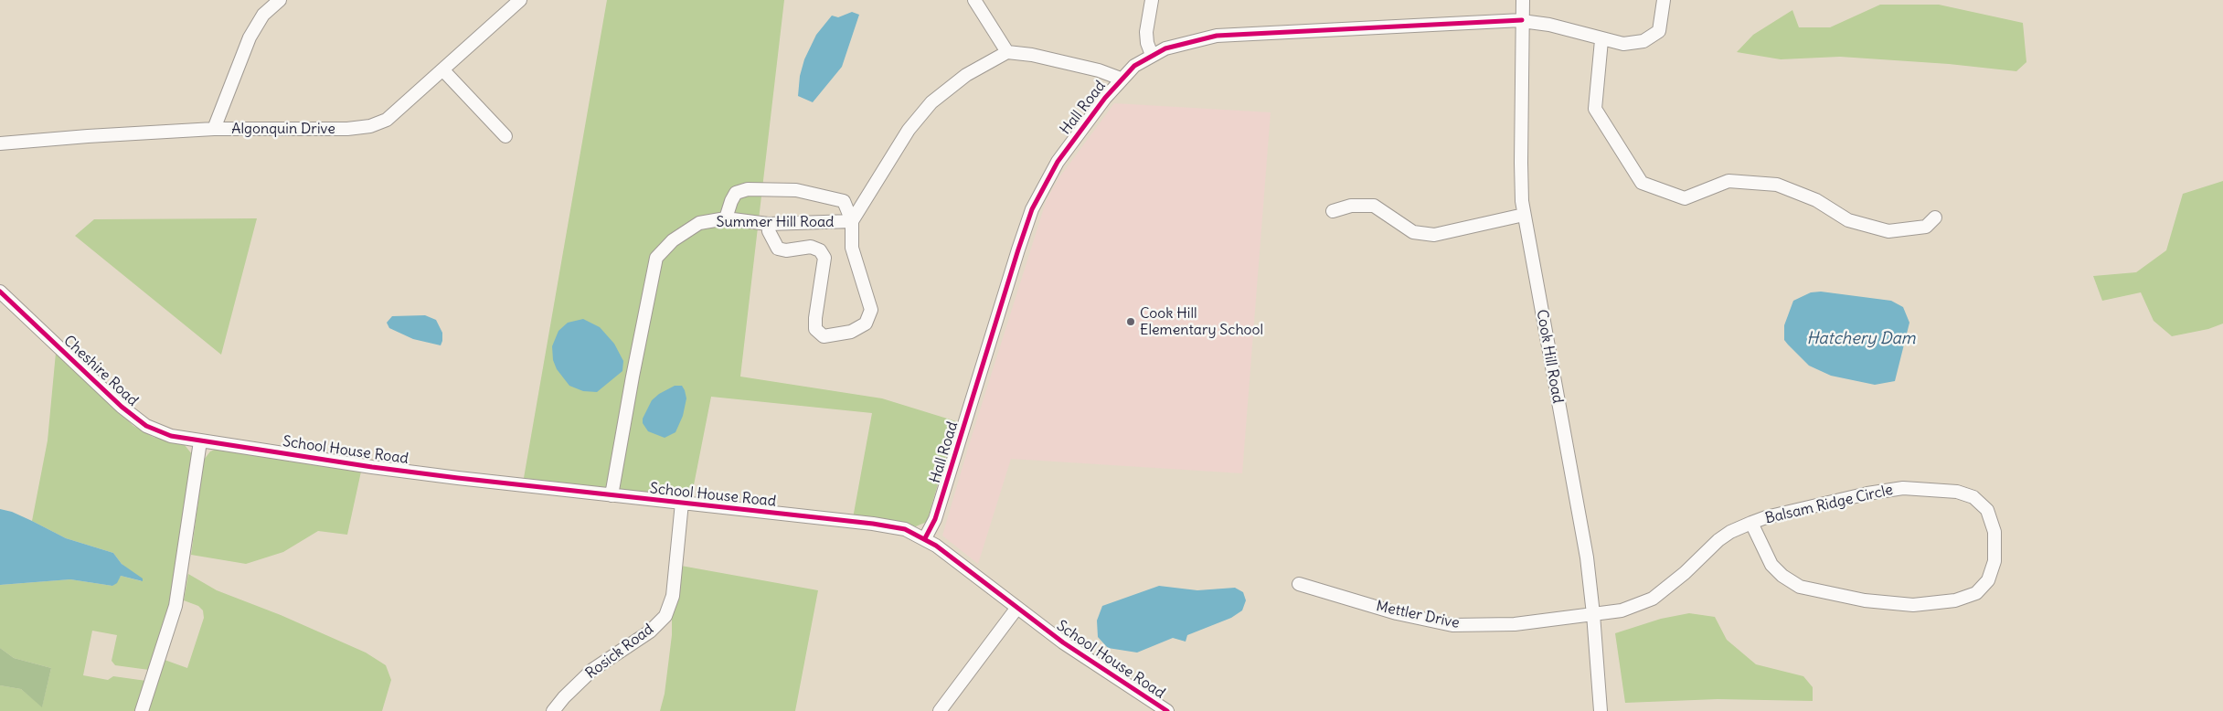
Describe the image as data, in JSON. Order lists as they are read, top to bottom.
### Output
{
  "streets": {
    "street": [
      "Hall Road",
      "Algonquin Drive",
      "Summer Hill Road",
      "Cook Hill Road",
      "Cheshire Road",
      "School House Road",
      "Balsam Ridge Circle",
      "Mettler Drive",
      "Rosick Road"
    ]
  },
  "crossings": [
    ["Hall Road", "Cook Hill Road"],
    ["Hall Road", "School House Road"],
    ["Summer Hill Road", "School House Road"],
    ["Cook Hill Road", "Balsam Ridge Circle"],
    ["Cook Hill Road", "Mettler Drive"],
    ["Cheshire Road", "School House Road"],
    ["School House Road", "Rosick Road"],
    ["Balsam Ridge Circle", "Mettler Drive"]
  ],
  "water": ["Hatchery Dam"],
  "places": ["Cook Hill Elementary School"]
}
